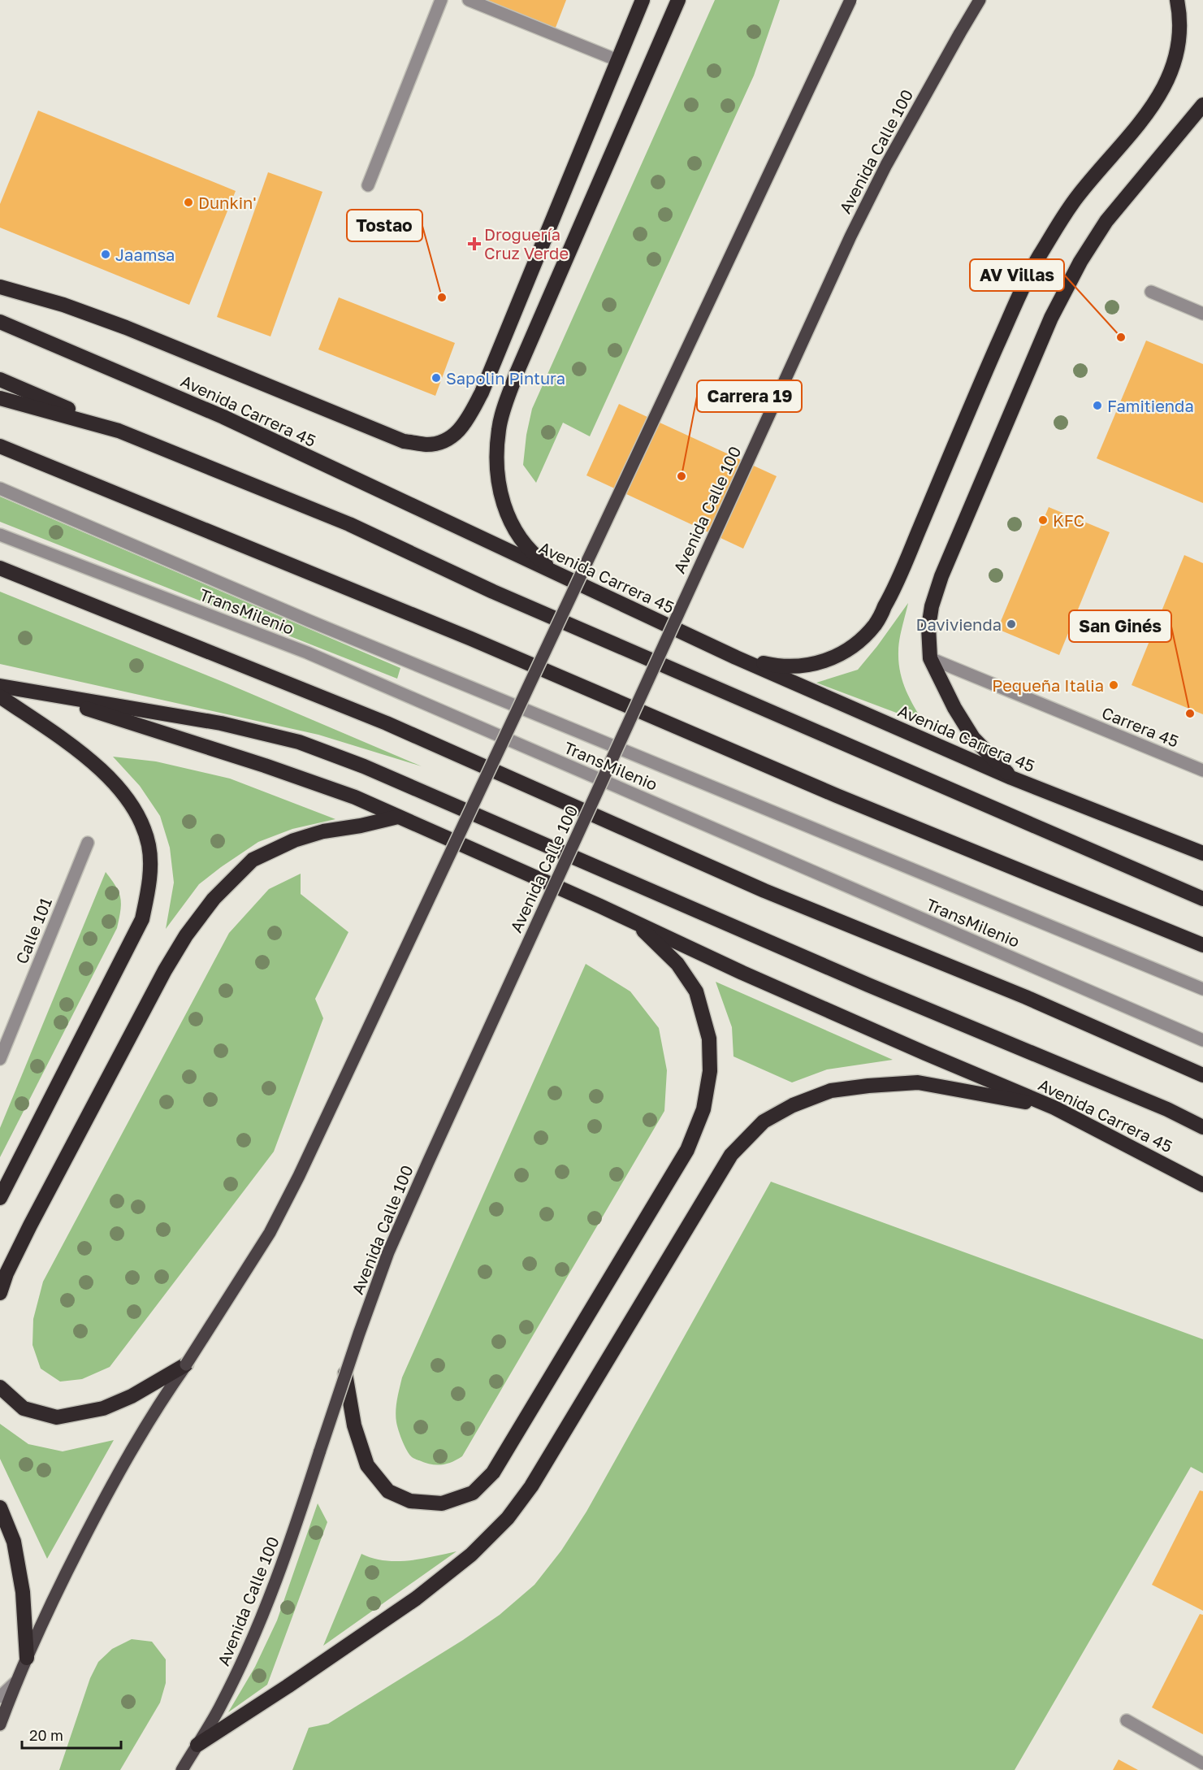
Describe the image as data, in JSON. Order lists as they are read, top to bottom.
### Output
{
  "streets": {
    "highway": ["Avenida Carrera 45"],
    "main road": ["Avenida Calle 100"],
    "street": ["TransMilenio", "Carrera 45", "Calle 101"]
  },
  "places": {
    "other": [
      "Dunkin'",
      "Jaamsa",
      "Tostao",
      "AV Villas",
      "Sapolin Pintura",
      "Famitienda",
      "Carrera 19",
      "KFC",
      "Davivienda",
      "Pequeña Italia",
      "San Ginés"
    ],
    "health": ["Droguería Cruz Verde"]
  },
  "scale_bar": "20 m"
}
